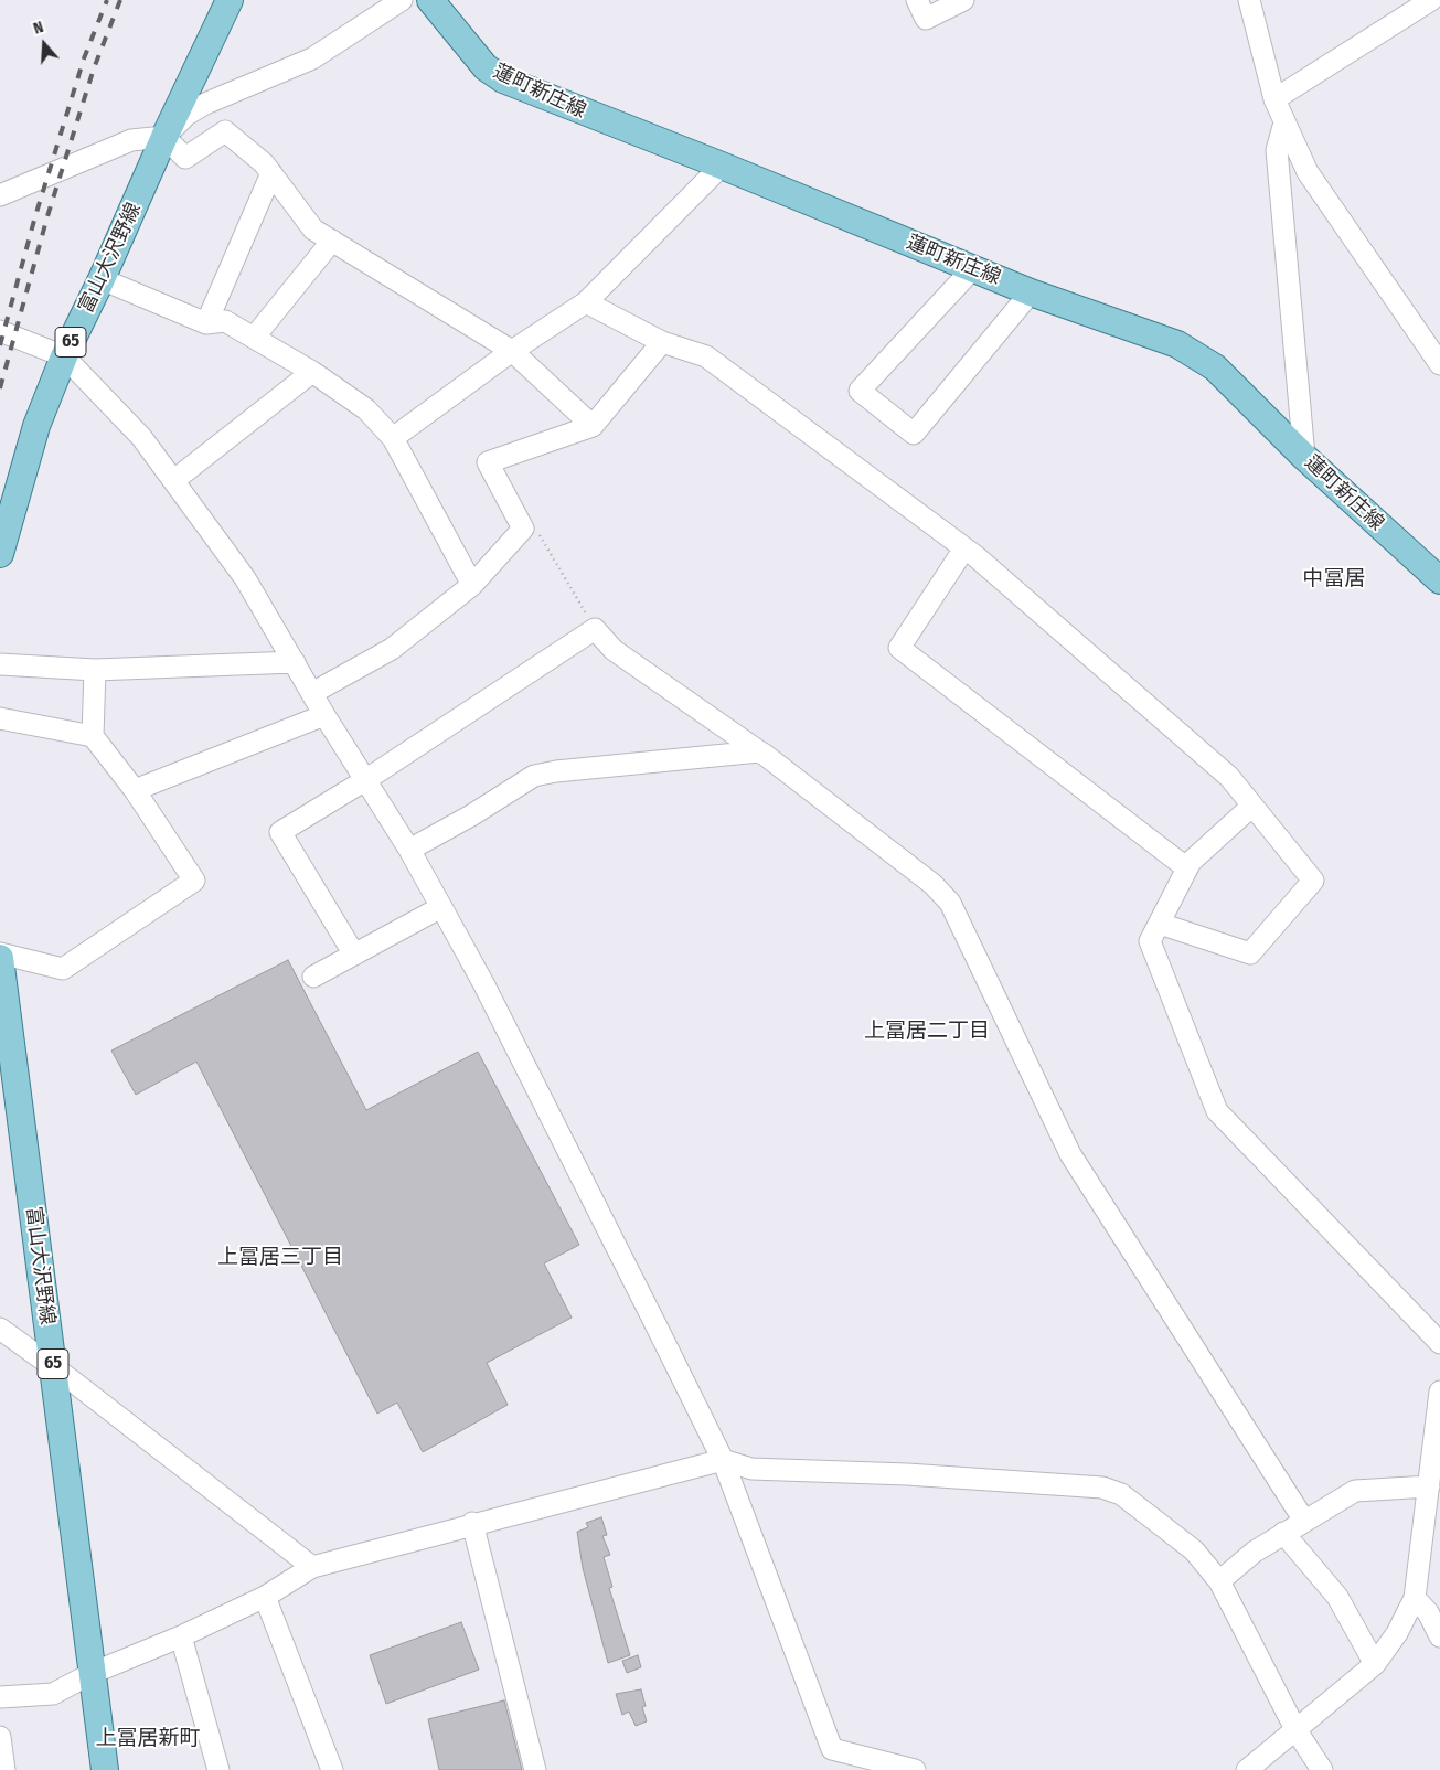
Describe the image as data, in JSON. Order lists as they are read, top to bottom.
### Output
{
  "streets": {
    "main road": ["蓮町新庄線", "富山大沢野線", "65"]
  },
  "districts": [
    "中冨居",
    "上冨居二丁目",
    "上冨居三丁目",
    "上冨居新町"
  ],
  "north": "top"
}
